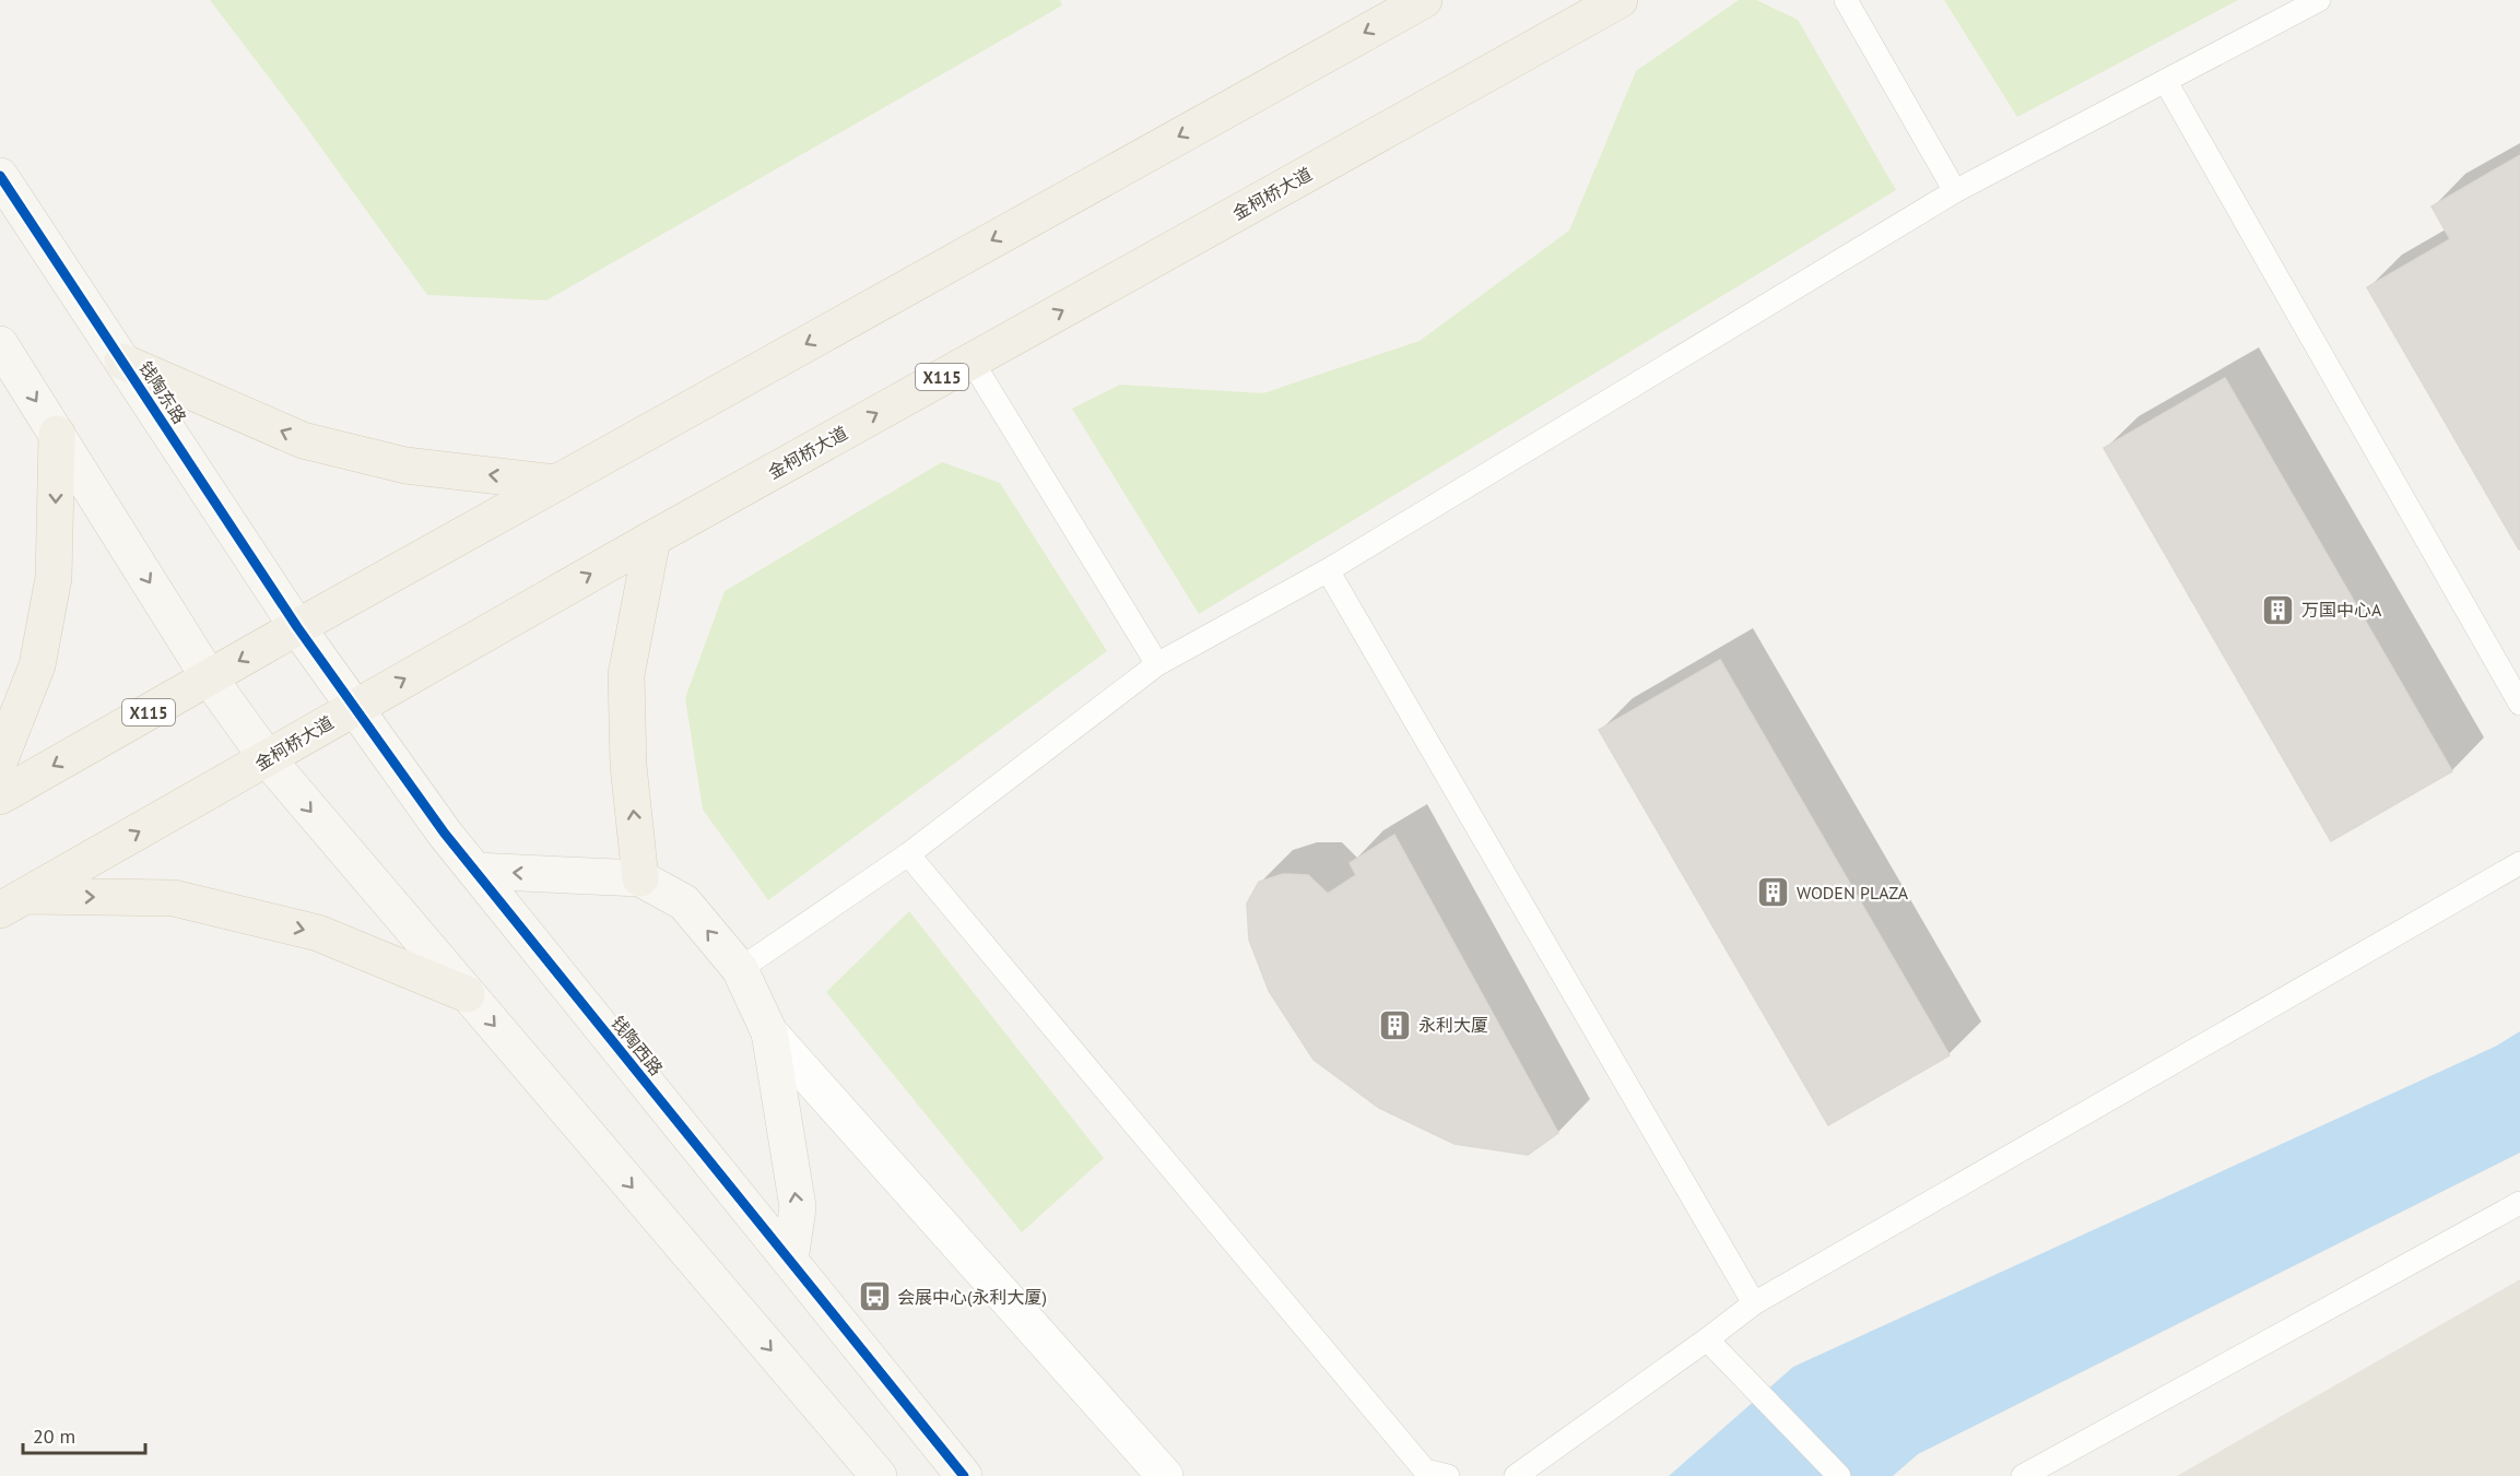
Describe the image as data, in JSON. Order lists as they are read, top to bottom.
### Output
{
  "streets": {
    "main road": ["金柯桥大道", "X115"],
    "street": ["钱陶东路", "钱陶西路"]
  },
  "crossings": [
    ["金柯桥大道", "钱陶西路"],
    ["X115", "钱陶东路"],
    ["X115", "钱陶西路"],
    ["钱陶东路", "钱陶西路"]
  ],
  "places": {
    "building": ["万国中心A", "WODEN PLAZA", "永利大厦"],
    "bus stop": ["会展中心(永利大厦)"]
  },
  "scale_bar": "20 m"
}
